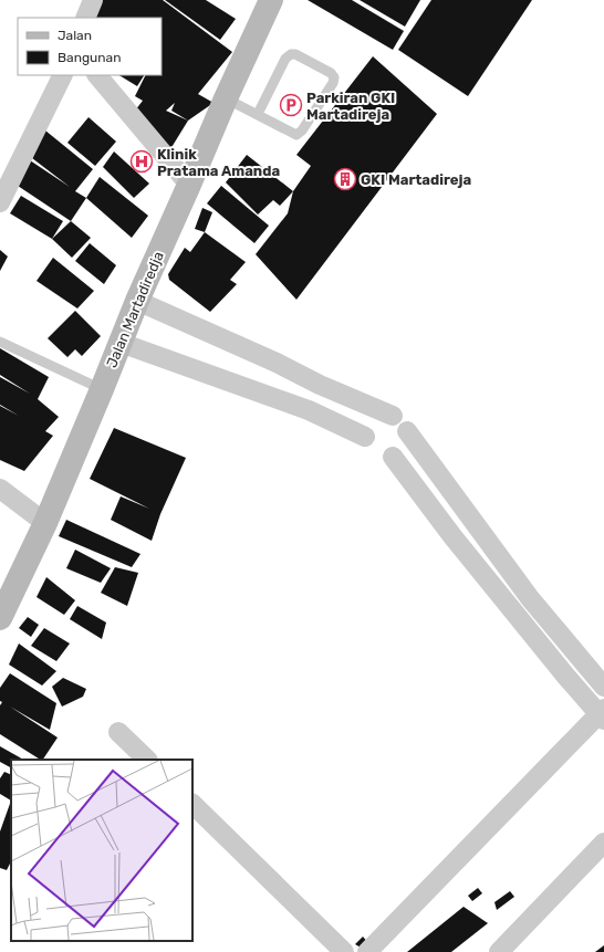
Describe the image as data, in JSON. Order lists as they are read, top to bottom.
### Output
{
  "streets": {
    "main road": ["Jalan Martadiredja"]
  },
  "places": {
    "parking": ["Parkiran GKI Martadireja"],
    "hospital": ["Klinik Pratama Amanda"],
    "building": ["GKI Martadireja"]
  },
  "legend": ["Jalan", "Bangunan"]
}
